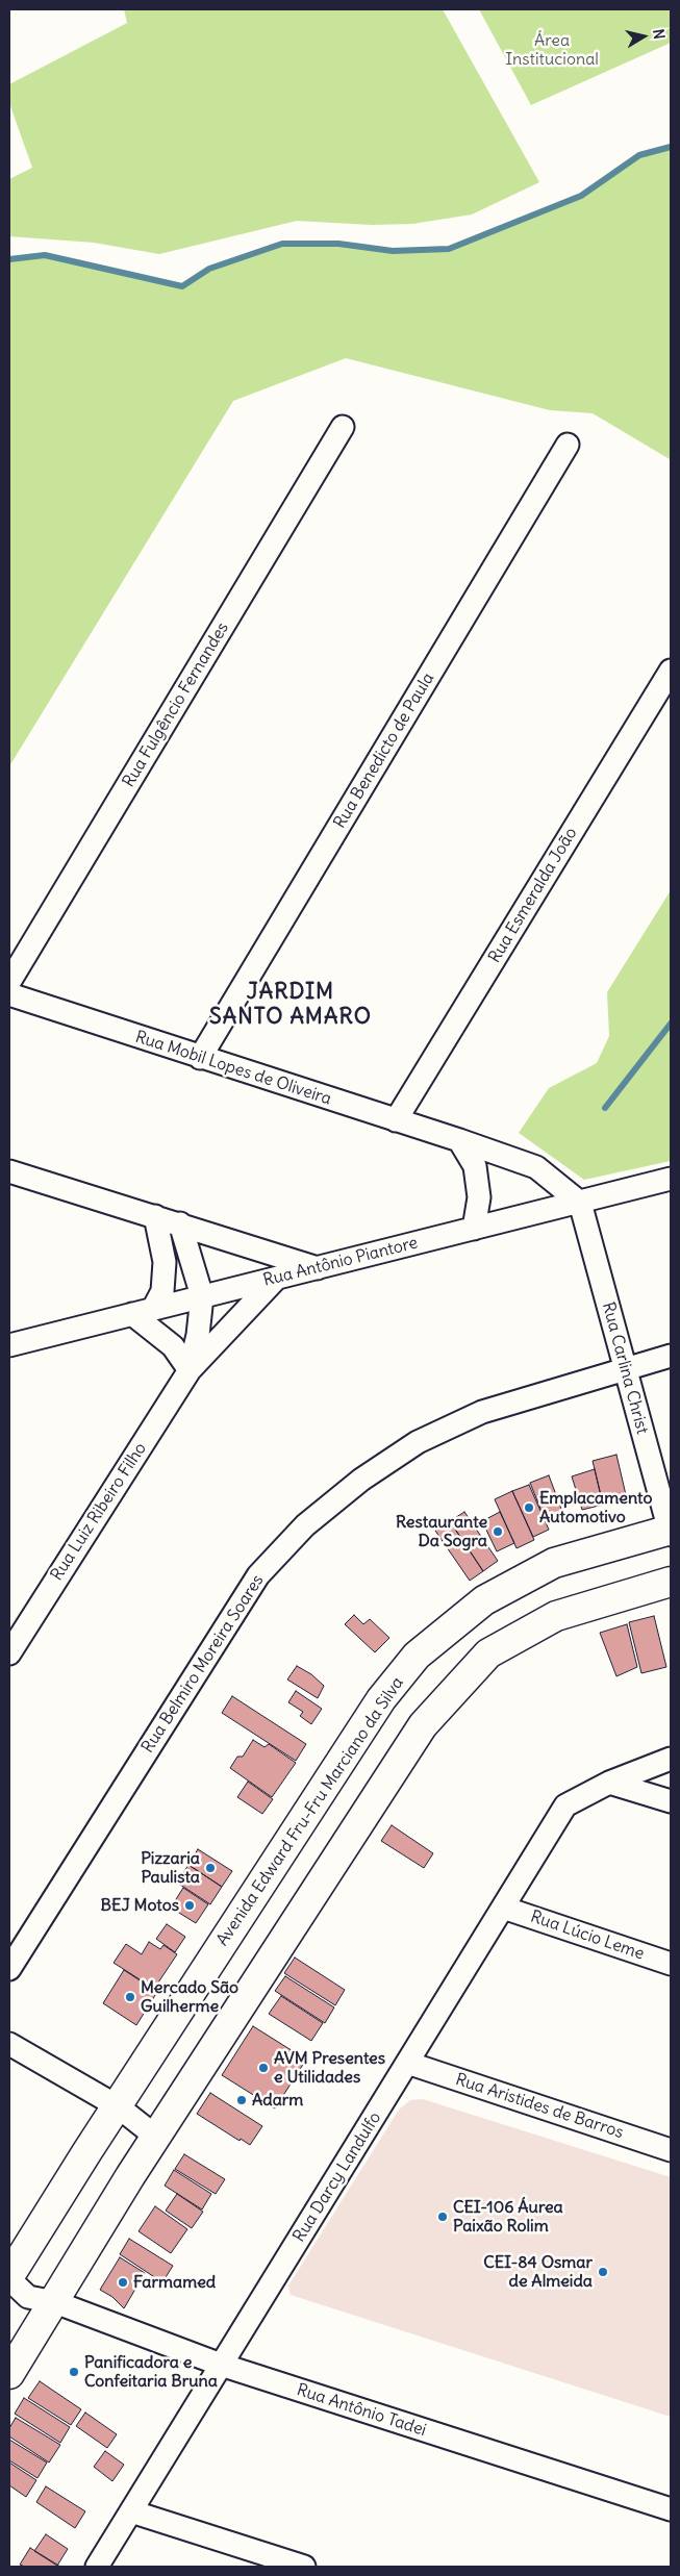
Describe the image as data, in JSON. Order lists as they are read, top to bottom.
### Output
{
  "streets": {
    "main road": ["Avenida Edward Fru-Fru Marciano da Silva"],
    "street": [
      "Rua Fulgêncio Fernandes",
      "Rua Benedicto de Paula",
      "Rua Esmeralda João",
      "Rua Mobil Lopes de Oliveira",
      "Rua Antônio Piantore",
      "Rua Carlina Christ",
      "Rua Luiz Ribeiro Filho",
      "Rua Belmiro Moreira Soares",
      "Rua Lúcio Leme",
      "Rua Aristides de Barros",
      "Rua Darcy Landulfo",
      "Rua Antônio Tadei"
    ]
  },
  "crossings": [
    ["Rua Benedicto de Paula", "Rua Mobil Lopes de Oliveira"],
    ["Rua Esmeralda João", "Rua Mobil Lopes de Oliveira"],
    ["Rua Mobil Lopes de Oliveira", "Rua Antônio Piantore"],
    ["Rua Mobil Lopes de Oliveira", "Rua Carlina Christ"],
    ["Rua Antônio Piantore", "Rua Carlina Christ"],
    ["Rua Antônio Piantore", "Rua Luiz Ribeiro Filho"],
    ["Rua Carlina Christ", "Rua Belmiro Moreira Soares"],
    ["Rua Carlina Christ", "Avenida Edward Fru-Fru Marciano da Silva"],
    ["Avenida Edward Fru-Fru Marciano da Silva", "Rua Antônio Tadei"],
    ["Rua Lúcio Leme", "Rua Darcy Landulfo"],
    ["Rua Aristides de Barros", "Rua Darcy Landulfo"],
    ["Rua Darcy Landulfo", "Rua Antônio Tadei"]
  ],
  "districts": ["JARDIM SANTO AMARO"],
  "parks": ["Área Institucional"],
  "places": [
    "Emplacamento Automotivo",
    "Restaurante Da Sogra",
    "Pizzaria Paulista",
    "BEJ Motos",
    "Mercado São Guilherme",
    "AVM Presentes e Utilidades",
    "Adarm",
    "CEI-106 Áurea Paixão Rolim",
    "CEI-84 Osmar de Almeida",
    "Farmamed",
    "Panificadora e Confeitaria Bruna"
  ],
  "north": "right"
}
